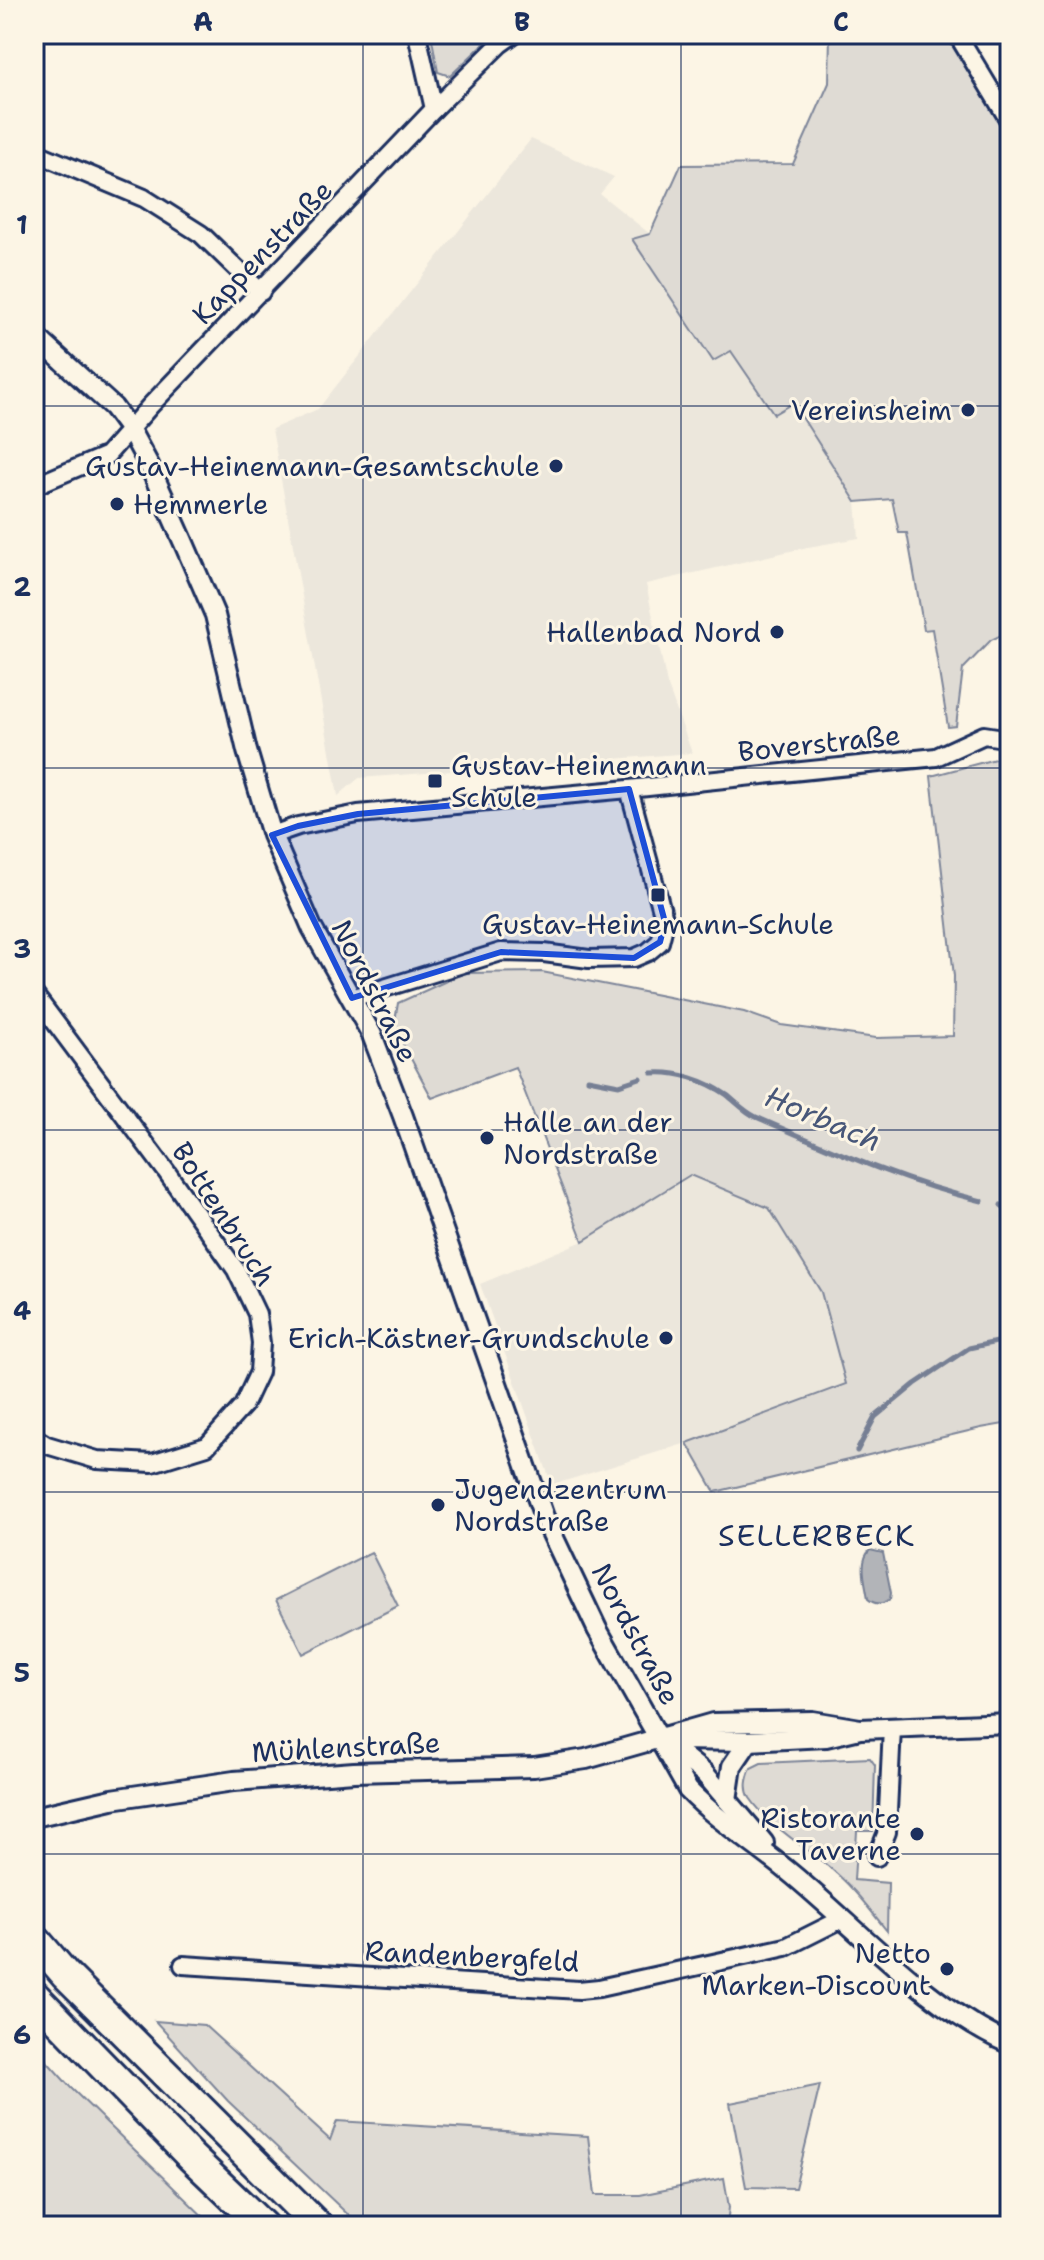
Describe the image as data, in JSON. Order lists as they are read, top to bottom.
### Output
{
  "streets": {
    "street": [
      "Kappenstraße",
      "Boverstraße",
      "Nordstraße",
      "Bottenbruch",
      "Mühlenstraße",
      "Randenbergfeld"
    ]
  },
  "crossings": [
    ["Kappenstraße", "Nordstraße"],
    ["Boverstraße", "Nordstraße"],
    ["Nordstraße", "Mühlenstraße"]
  ],
  "districts": ["SELLERBECK"],
  "water": ["Horbach"],
  "places": {
    "other": [
      "Vereinsheim",
      "Gustav-Heinemann-Gesamtschule",
      "Hemmerle",
      "Hallenbad Nord",
      "Halle an der Nordstraße",
      "Erich-Kästner-Grundschule",
      "Jugendzentrum Nordstraße",
      "Ristorante Taverne",
      "Netto Marken-Discount"
    ],
    "transit": ["Gustav-Heinemann Schule", "Gustav-Heinemann-Schule"]
  },
  "grid": {
    "columns": ["A", "B", "C"],
    "rows": [
      "1",
      "2",
      "3",
      "4",
      "5",
      "6"
    ]
  }
}
